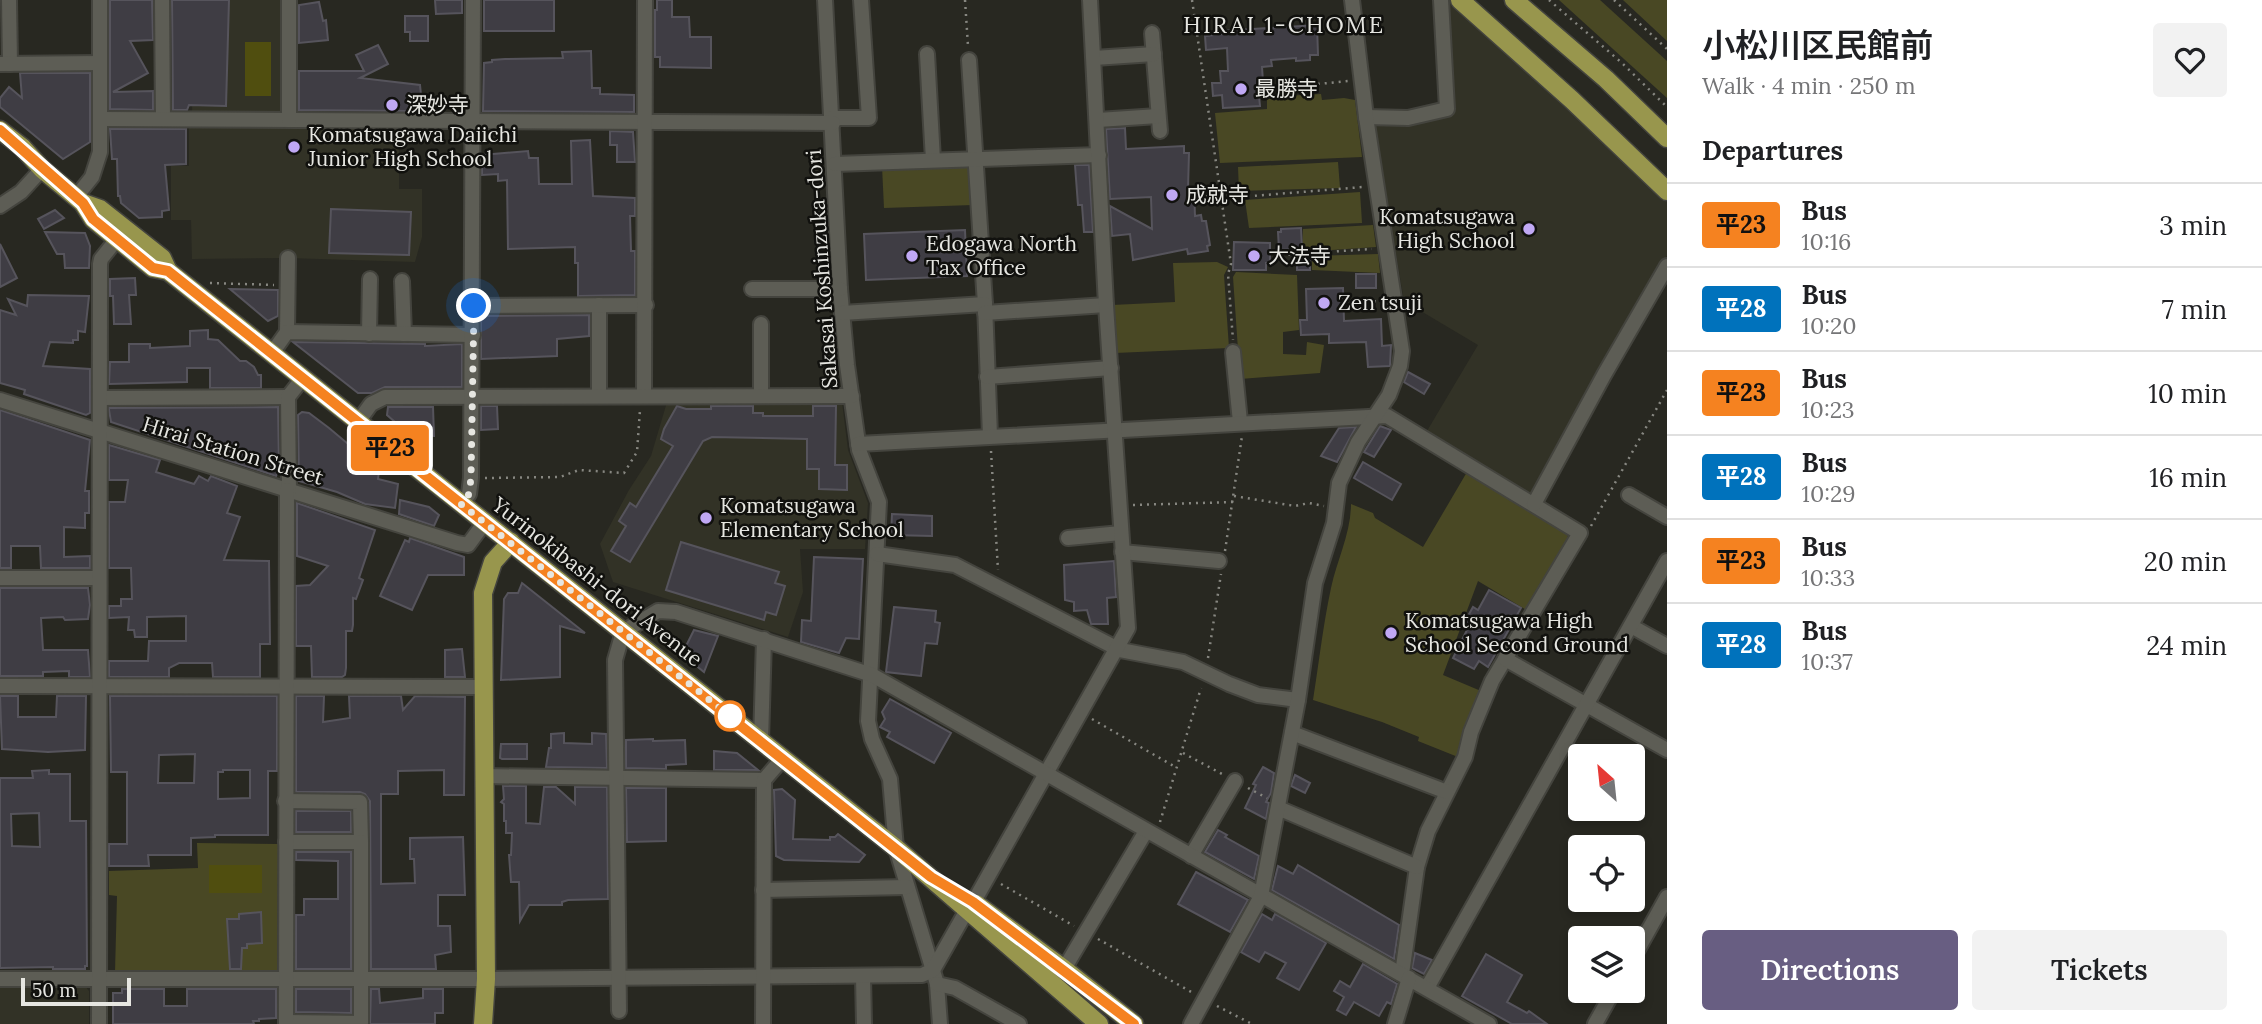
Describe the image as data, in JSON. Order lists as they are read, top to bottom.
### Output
{
  "streets": {
    "main road": ["Yurinokibashi-dori Avenue"],
    "street": ["Sakasai Koshinzuka-dori", "Hirai Station Street"]
  },
  "crossings": [
    ["Sakasai Koshinzuka-dori", "Yurinokibashi-dori Avenue"],
    ["Hirai Station Street", "Yurinokibashi-dori Avenue"]
  ],
  "districts": ["HIRAI 1-CHOME"],
  "places": [
    "最勝寺",
    "深妙寺",
    "Komatsugawa Daiichi Junior High School",
    "成就寺",
    "Komatsugawa High School",
    "Edogawa North Tax Office",
    "大法寺",
    "Zen tsuji",
    "Komatsugawa Elementary School",
    "Komatsugawa High School Second Ground"
  ],
  "lines": ["bus line 平23"],
  "scale_bar": "50 m",
  "north": "top left",
  "page": {
    "on_map": "平23",
    "heading": [
      ["小松川区民館前", "Walk · 4 min · 250 m"],
      "Departures"
    ],
    "list": [
      {
        "mark": "平23",
        "name": "Bus",
        "note": "10:16",
        "value": "3 min"
      },
      {
        "mark": "平28",
        "name": "Bus",
        "note": "10:20",
        "value": "7 min"
      },
      {
        "mark": "平23",
        "name": "Bus",
        "note": "10:23",
        "value": "10 min"
      },
      {
        "mark": "平28",
        "name": "Bus",
        "note": "10:29",
        "value": "16 min"
      },
      {
        "mark": "平23",
        "name": "Bus",
        "note": "10:33",
        "value": "20 min"
      },
      {
        "mark": "平28",
        "name": "Bus",
        "note": "10:37",
        "value": "24 min"
      }
    ],
    "buttons": ["Directions", "Tickets"],
    "scale": "50 m"
  }
}
